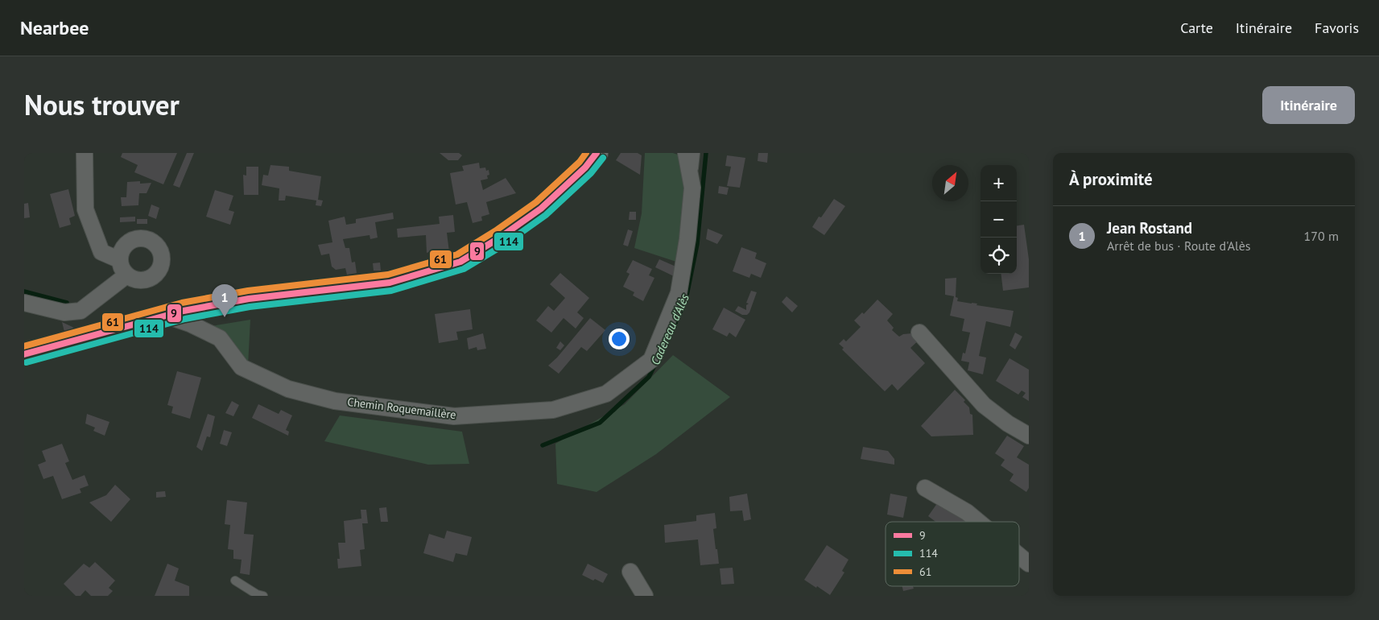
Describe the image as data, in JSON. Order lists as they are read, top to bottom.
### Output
{
  "streets": {
    "street": ["Chemin Roquemaillère"]
  },
  "water": ["Cadereau d'Alès"],
  "lines": ["transit line 9", "transit line 61", "transit line 114"],
  "legend": ["9", "114", "61"],
  "north": "top right",
  "page": {
    "header": "Nearbee",
    "nav": ["Carte", "Itinéraire", "Favoris"],
    "title": "Nous trouver",
    "buttons": "Itinéraire",
    "heading": "À proximité",
    "map_buttons": ["+", "−"],
    "list": [
      {
        "mark": "1",
        "name": "Jean Rostand",
        "note": "Arrêt de bus · Route d'Alès",
        "value": "170 m"
      }
    ],
    "pins": "1"
  }
}
